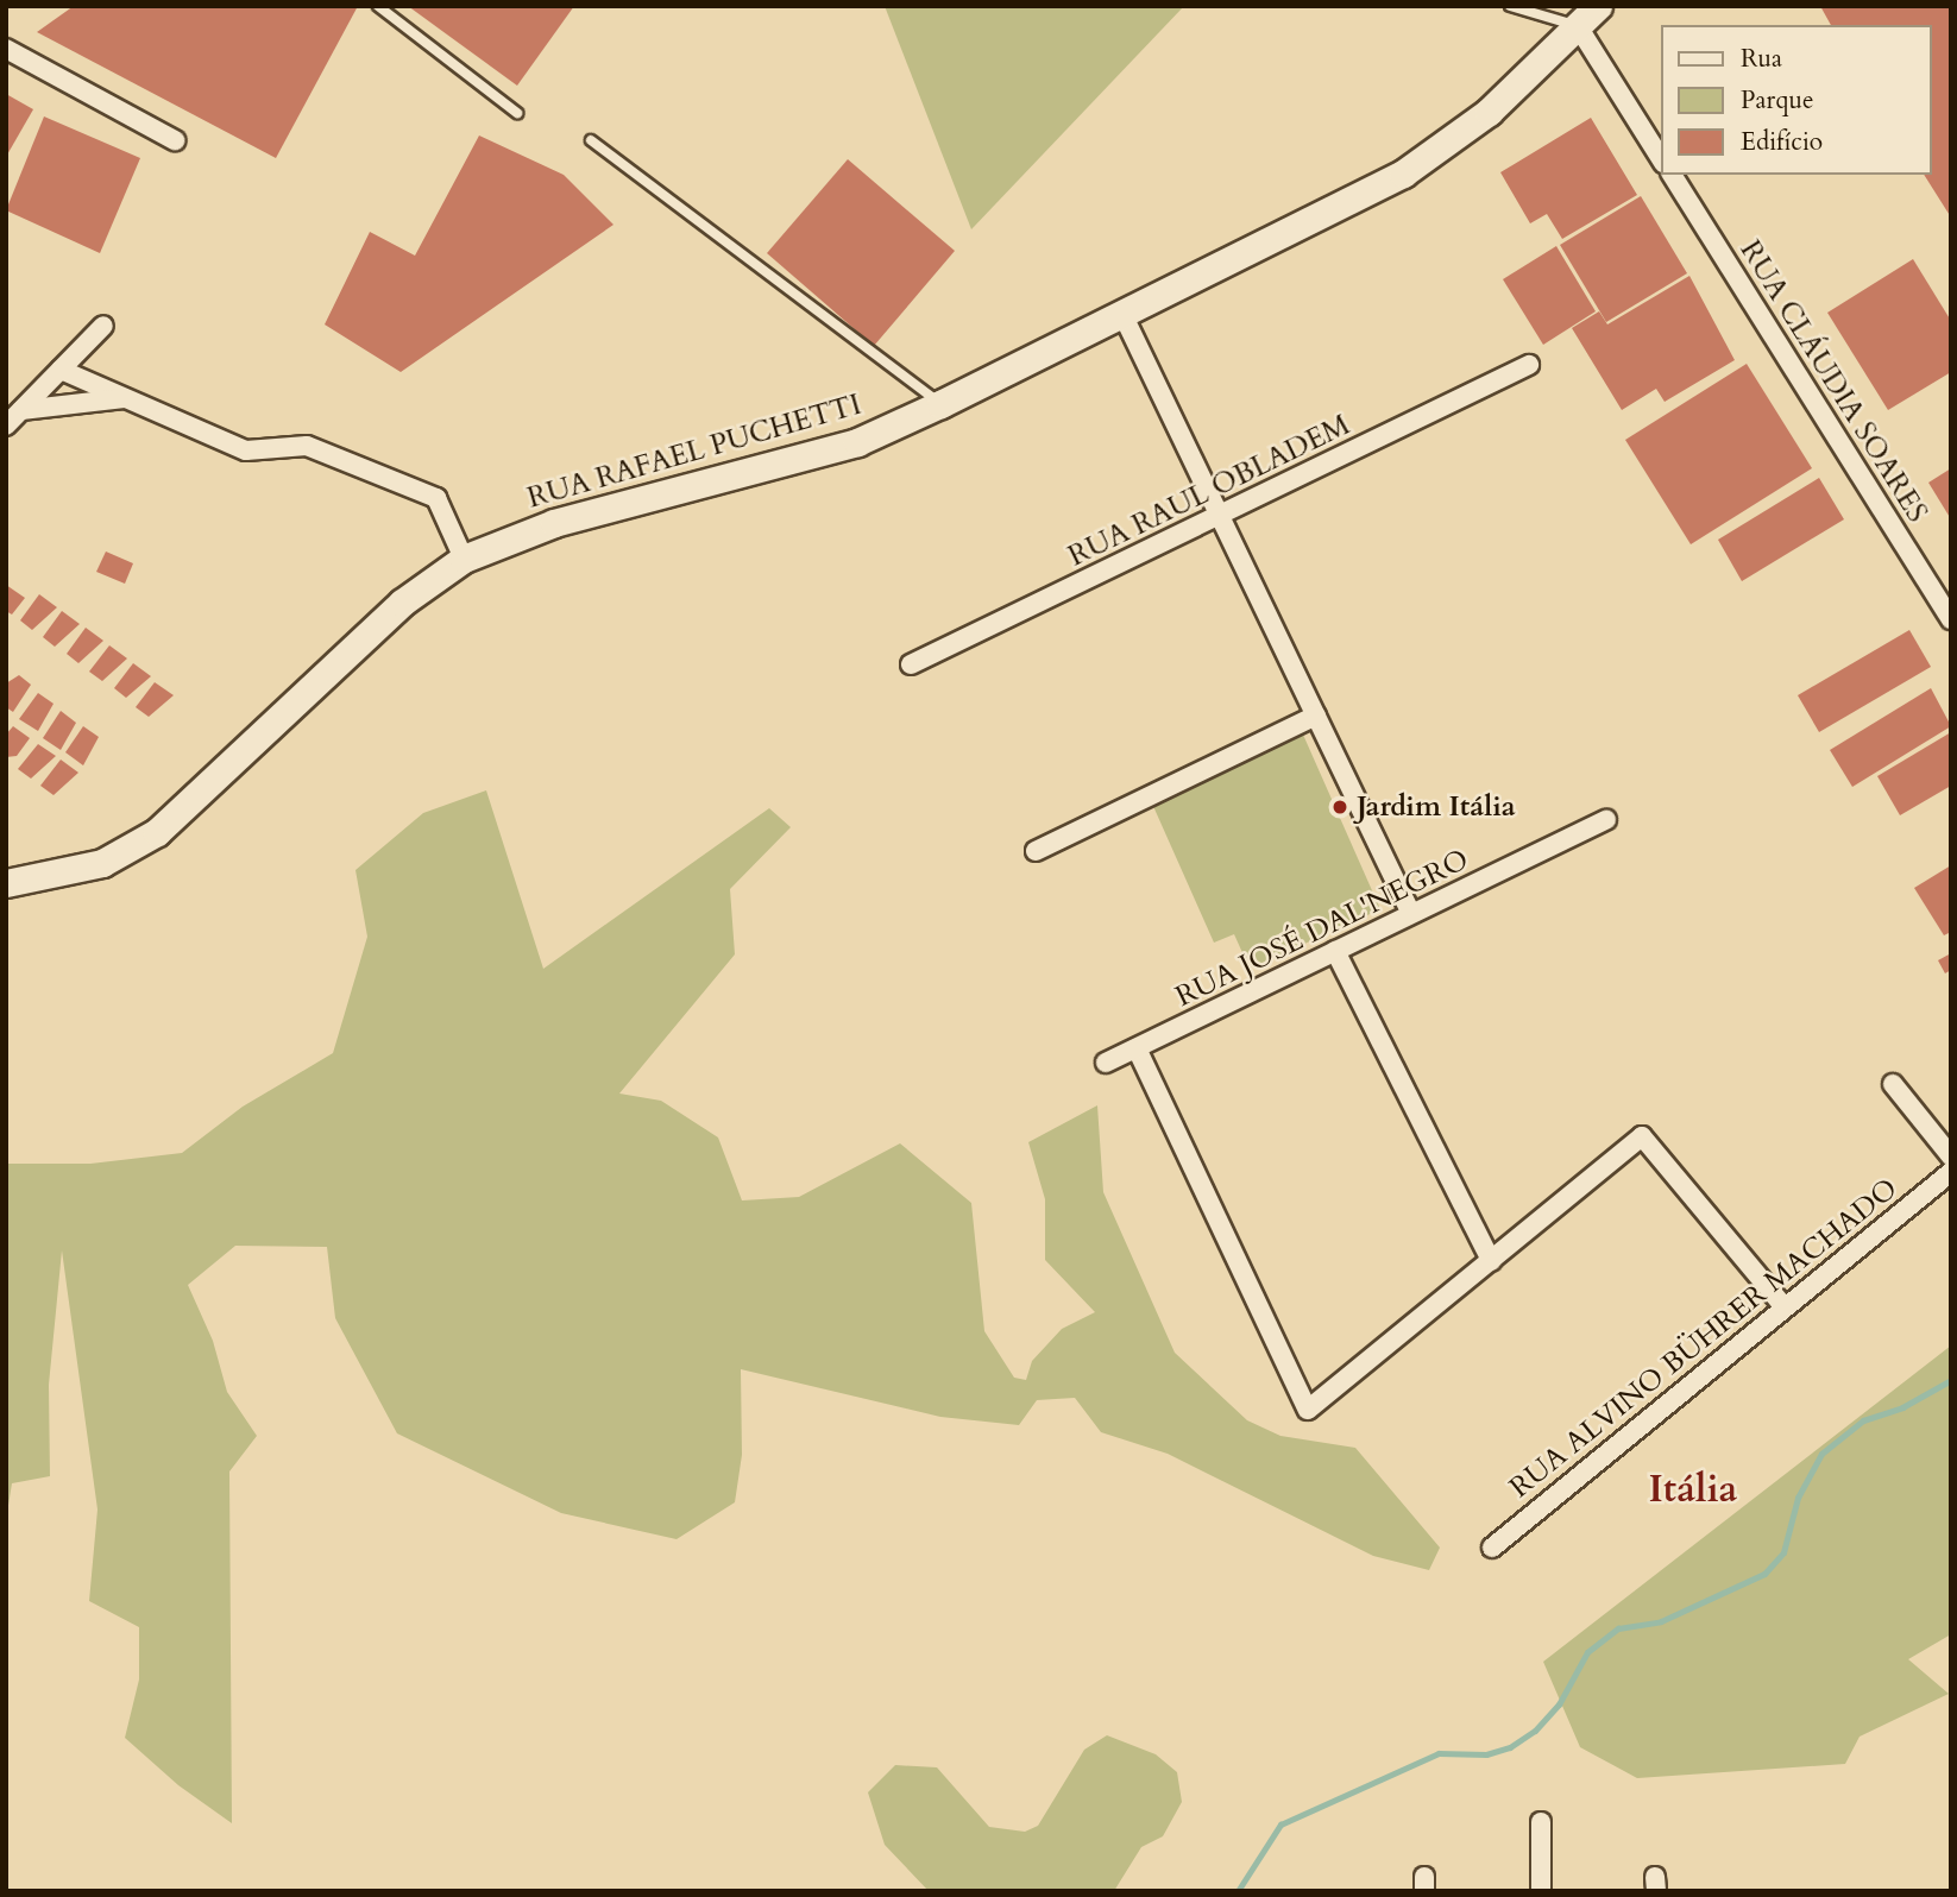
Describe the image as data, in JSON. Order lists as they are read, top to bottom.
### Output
{
  "streets": {
    "street": [
      "RUA CLÁUDIA SOARES",
      "RUA RAFAEL PUCHETTI",
      "RUA RAUL OBLADEM",
      "RUA JOSÉ DAL'NEGRO",
      "RUA ALVINO BÜHRER MACHADO"
    ]
  },
  "districts": ["Itália"],
  "places": ["Jardim Itália"],
  "legend": ["Rua", "Parque", "Edifício"]
}
